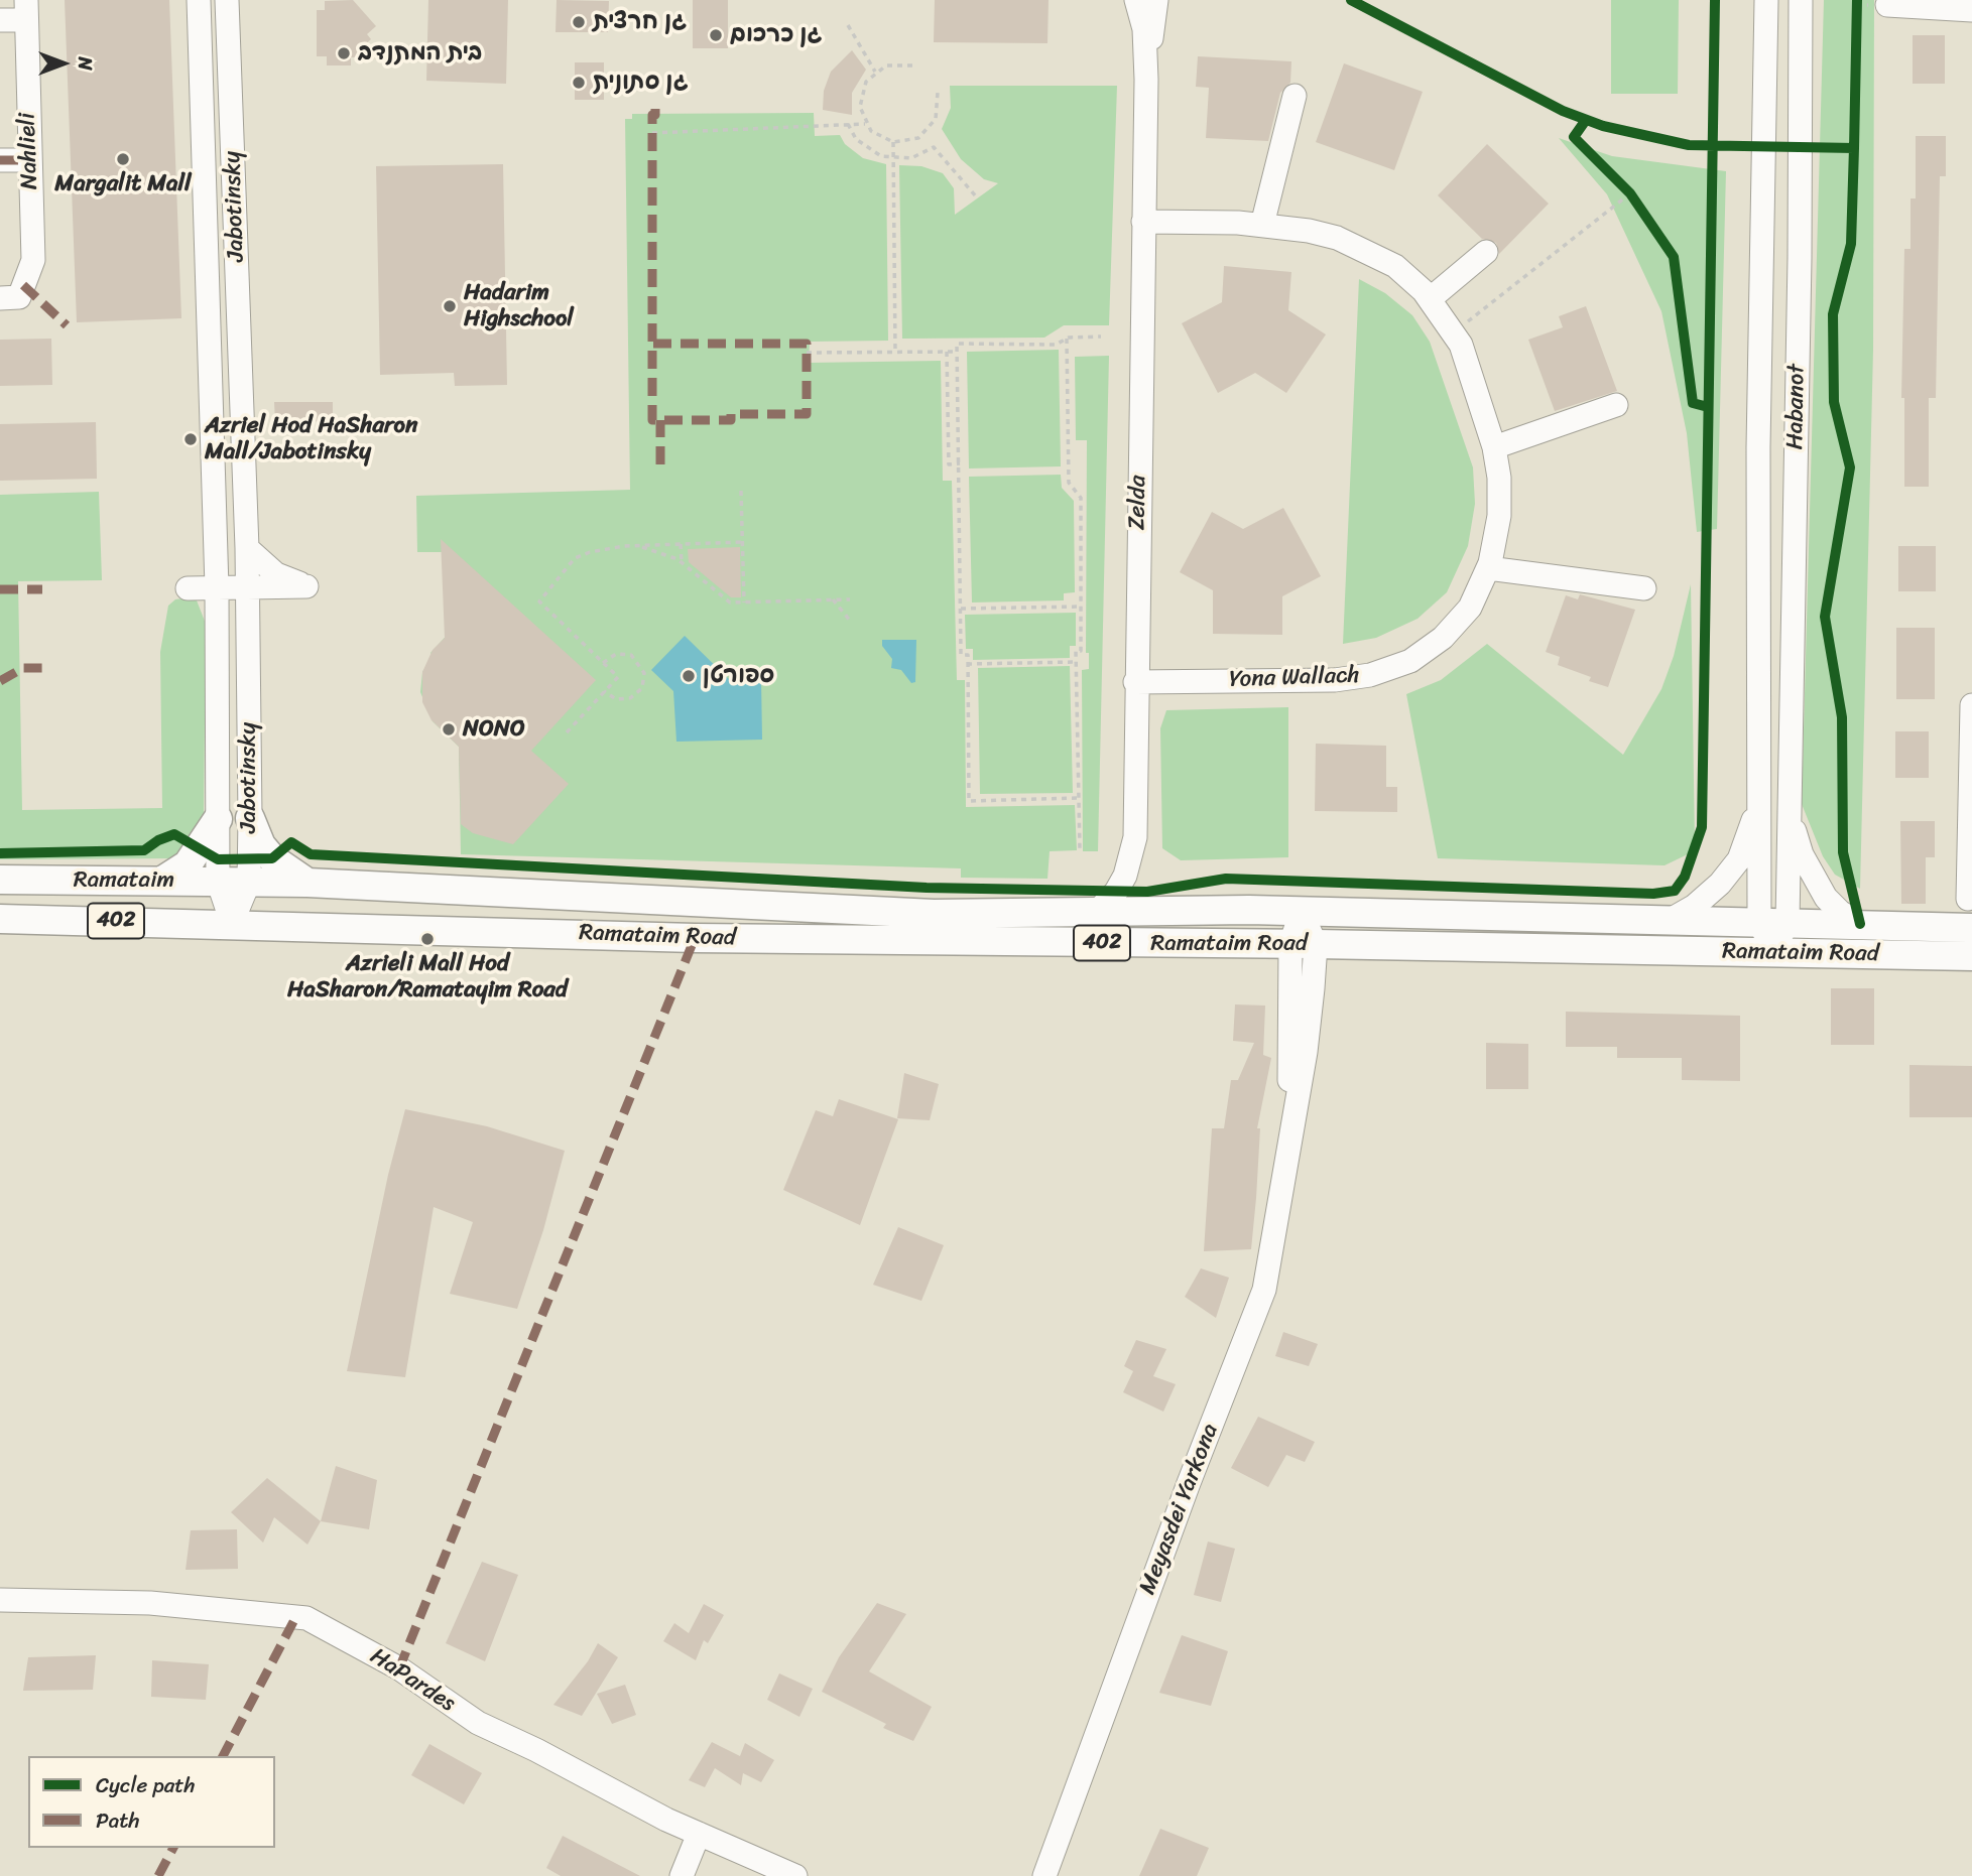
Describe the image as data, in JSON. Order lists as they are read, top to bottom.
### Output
{
  "streets": {
    "main road": ["Ramataim", "402", "Ramataim Road"],
    "street": [
      "Nahlieli",
      "Jabotinsky",
      "Habanot",
      "Zelda",
      "Yona Wallach",
      "Meyasdei Yarkona",
      "HaPardes"
    ]
  },
  "crossings": [
    ["Jabotinsky", "Ramataim"],
    ["Jabotinsky", "Ramataim Road"],
    ["Habanot", "Ramataim Road"],
    ["Zelda", "Yona Wallach"],
    ["Zelda", "Ramataim Road"],
    ["Ramataim", "Ramataim Road"],
    ["Ramataim Road", "Meyasdei Yarkona"]
  ],
  "places": [
    "גן חרצית",
    "גן כרכום",
    "בית המתנדב",
    "גן סתונית",
    "Margalit Mall",
    "Hadarim Highschool",
    "Azriel Hod HaSharon Mall/Jabotinsky",
    "ספורטן",
    "NONO",
    "Azrieli Mall Hod HaSharon/Ramatayim Road"
  ],
  "legend": ["Cycle path", "Path"],
  "north": "right"
}
